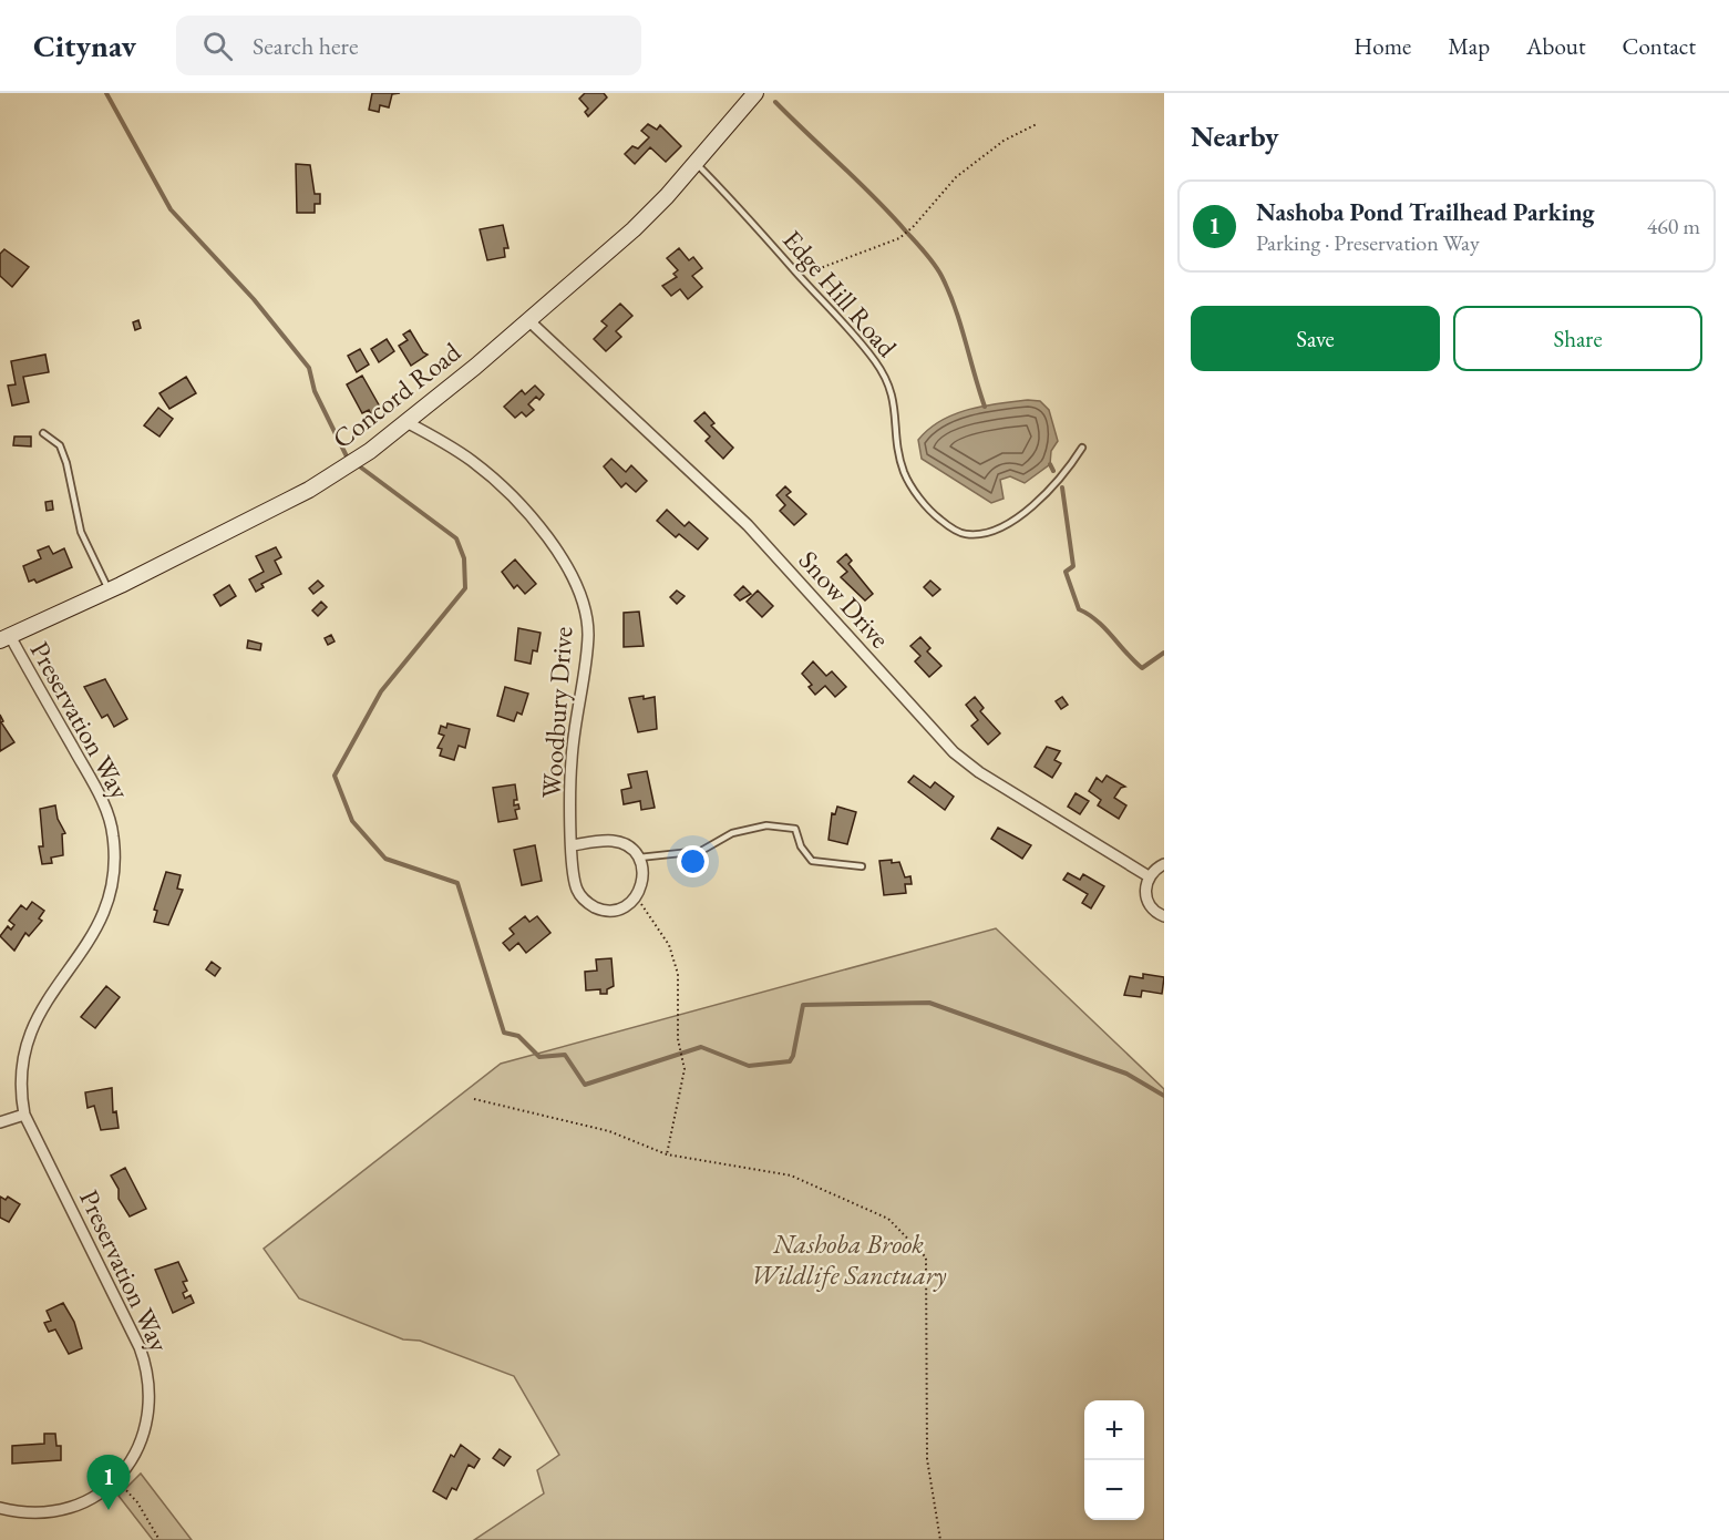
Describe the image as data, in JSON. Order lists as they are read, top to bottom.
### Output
{
  "streets": {
    "main road": ["Concord Road"],
    "street": ["Snow Drive", "Woodbury Drive", "Preservation Way"],
    "lane": ["Edge Hill Road"]
  },
  "crossings": [
    ["Edge Hill Road", "Concord Road"],
    ["Concord Road", "Snow Drive"],
    ["Concord Road", "Woodbury Drive"],
    ["Concord Road", "Preservation Way"]
  ],
  "parks": ["Nashoba Brook Wildlife Sanctuary"],
  "page": {
    "header": "Citynav",
    "search": "Search here",
    "nav": [
      "Home",
      "Map",
      "About",
      "Contact"
    ],
    "heading": "Nearby",
    "list": [
      {
        "mark": "1",
        "name": "Nashoba Pond Trailhead Parking",
        "note": "Parking · Preservation Way",
        "value": "460 m"
      }
    ],
    "buttons": ["Save", "Share"],
    "map_buttons": ["+", "−"],
    "pins": "1"
  }
}
